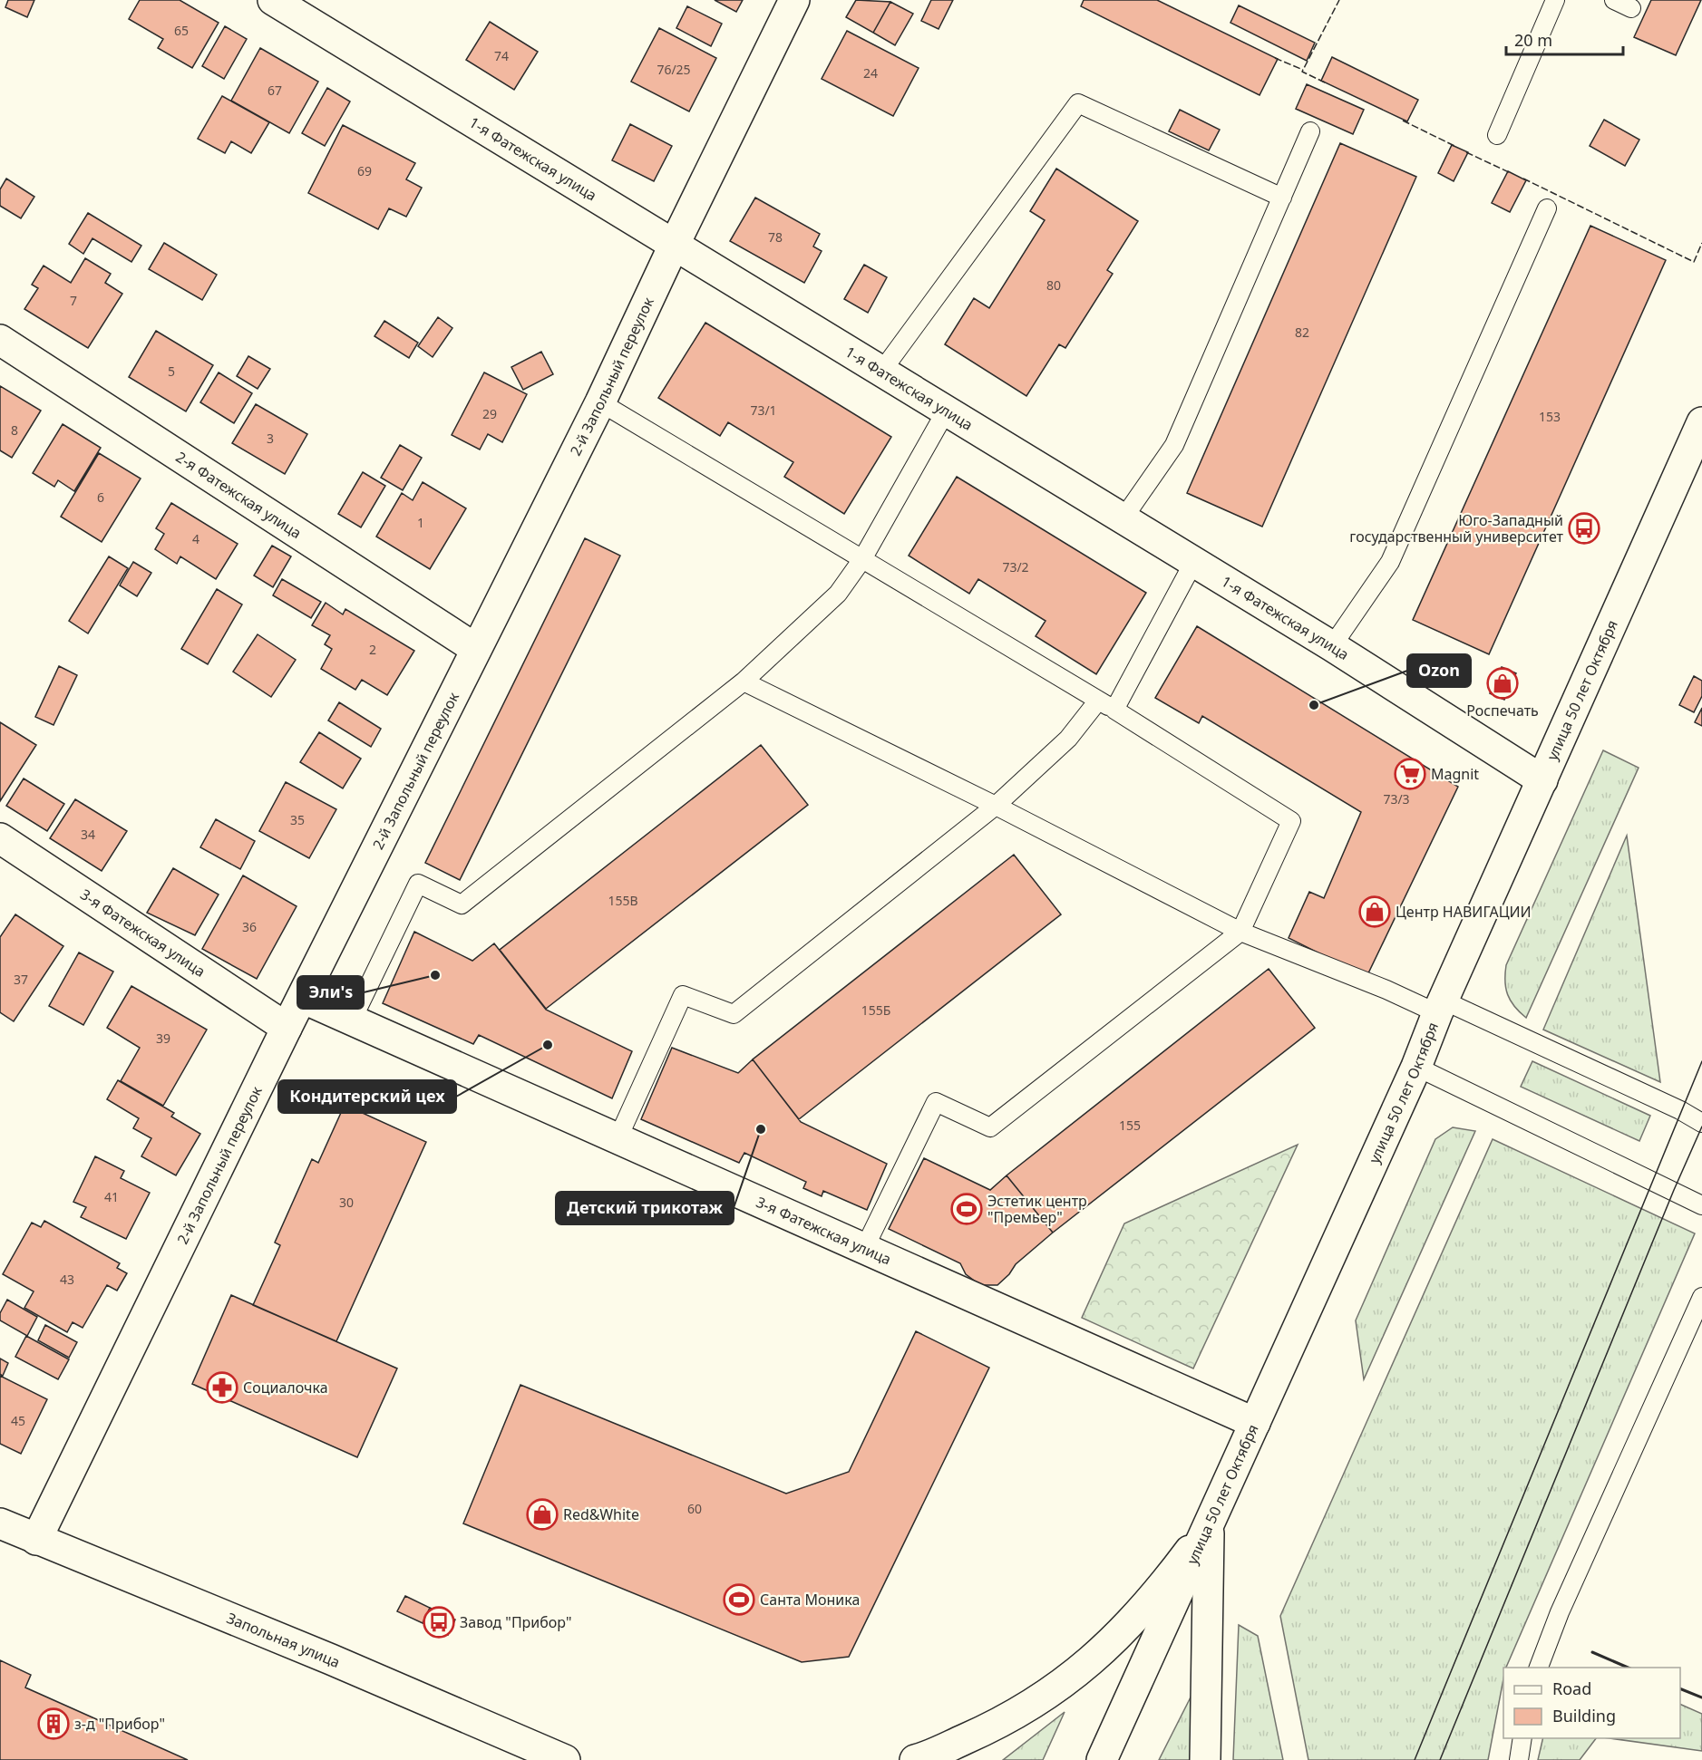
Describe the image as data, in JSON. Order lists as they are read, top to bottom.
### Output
{
  "streets": {
    "street": [
      "1-я Фатежская улица",
      "2-й Запольный переулок",
      "2-я Фатежская улица",
      "улица 50 лет Октября",
      "3-я Фатежская улица",
      "Запольная улица"
    ]
  },
  "crossings": [
    ["1-я Фатежская улица", "2-й Запольный переулок"],
    ["1-я Фатежская улица", "улица 50 лет Октября"],
    ["2-й Запольный переулок", "2-я Фатежская улица"],
    ["2-й Запольный переулок", "3-я Фатежская улица"],
    ["2-й Запольный переулок", "Запольная улица"],
    ["улица 50 лет Октября", "3-я Фатежская улица"]
  ],
  "places": {
    "bus stop": ["Юго-Западный государственный университет", "Завод \"Прибор\""],
    "shop": ["Роспечать", "Центр НАВИГАЦИИ", "Red&White"],
    "other": [
      "Ozon",
      "Эли's",
      "Кондитерский цех",
      "Детский трикотаж"
    ],
    "supermarket": ["Magnit"],
    "sports": ["Эстетик центр \"Премьер\"", "Санта Моника"],
    "pharmacy": ["Социалочка"],
    "building": ["з-д \"Прибор\""]
  },
  "house_numbers": [
    "65",
    "74",
    "76/25",
    "24",
    "67",
    "69",
    "78",
    "80",
    "7",
    "82",
    "5",
    "73/1",
    "29",
    "153",
    "8",
    "3",
    "6",
    "1",
    "4",
    "73/2",
    "2",
    "73/3",
    "35",
    "34",
    "155В",
    "36",
    "37",
    "155Б",
    "39",
    "155",
    "41",
    "30",
    "43",
    "45",
    "60"
  ],
  "legend": ["Road", "Building"],
  "scale_bar": "20 m"
}
